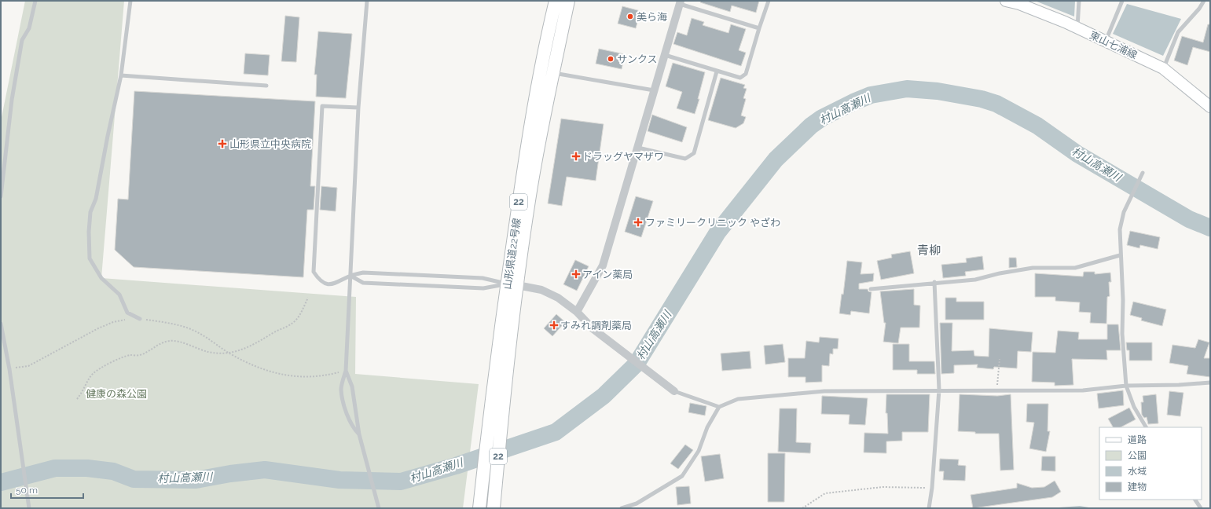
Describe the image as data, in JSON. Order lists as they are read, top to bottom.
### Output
{
  "streets": {
    "main road": ["東山七浦線", "22", "山形県道22号線"]
  },
  "districts": ["青柳"],
  "water": ["村山高瀬川"],
  "parks": ["健康の森公園"],
  "places": {
    "other": ["美ら海", "サンクス"],
    "health": [
      "山形県立中央病院",
      "ドラッグヤマザワ",
      "ファミリークリニック やざわ",
      "アイン薬局",
      "すみれ調剤薬局"
    ]
  },
  "legend": [
    "道路",
    "公園",
    "水域",
    "建物"
  ],
  "scale_bar": "50 m"
}
